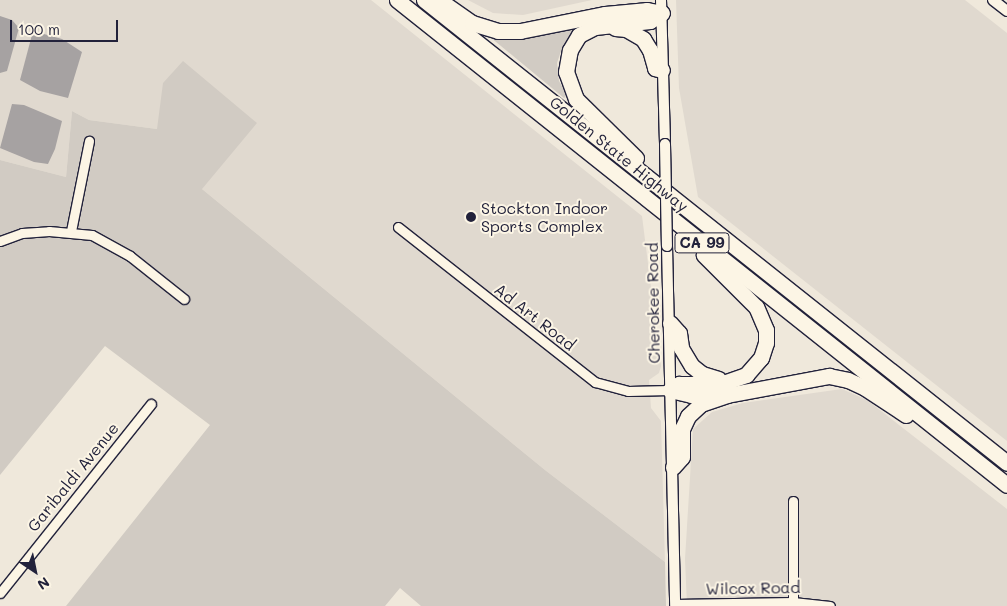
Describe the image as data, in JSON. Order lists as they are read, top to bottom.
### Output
{
  "streets": {
    "highway": ["Golden State Highway", "CA 99"],
    "street": [
      "Cherokee Road",
      "Ad Art Road",
      "Garibaldi Avenue",
      "Wilcox Road"
    ]
  },
  "crossings": [
    ["Cherokee Road", "Ad Art Road"],
    ["Cherokee Road", "Wilcox Road"]
  ],
  "places": ["Stockton Indoor Sports Complex"],
  "scale_bar": "100 m",
  "north": "bottom right"
}
